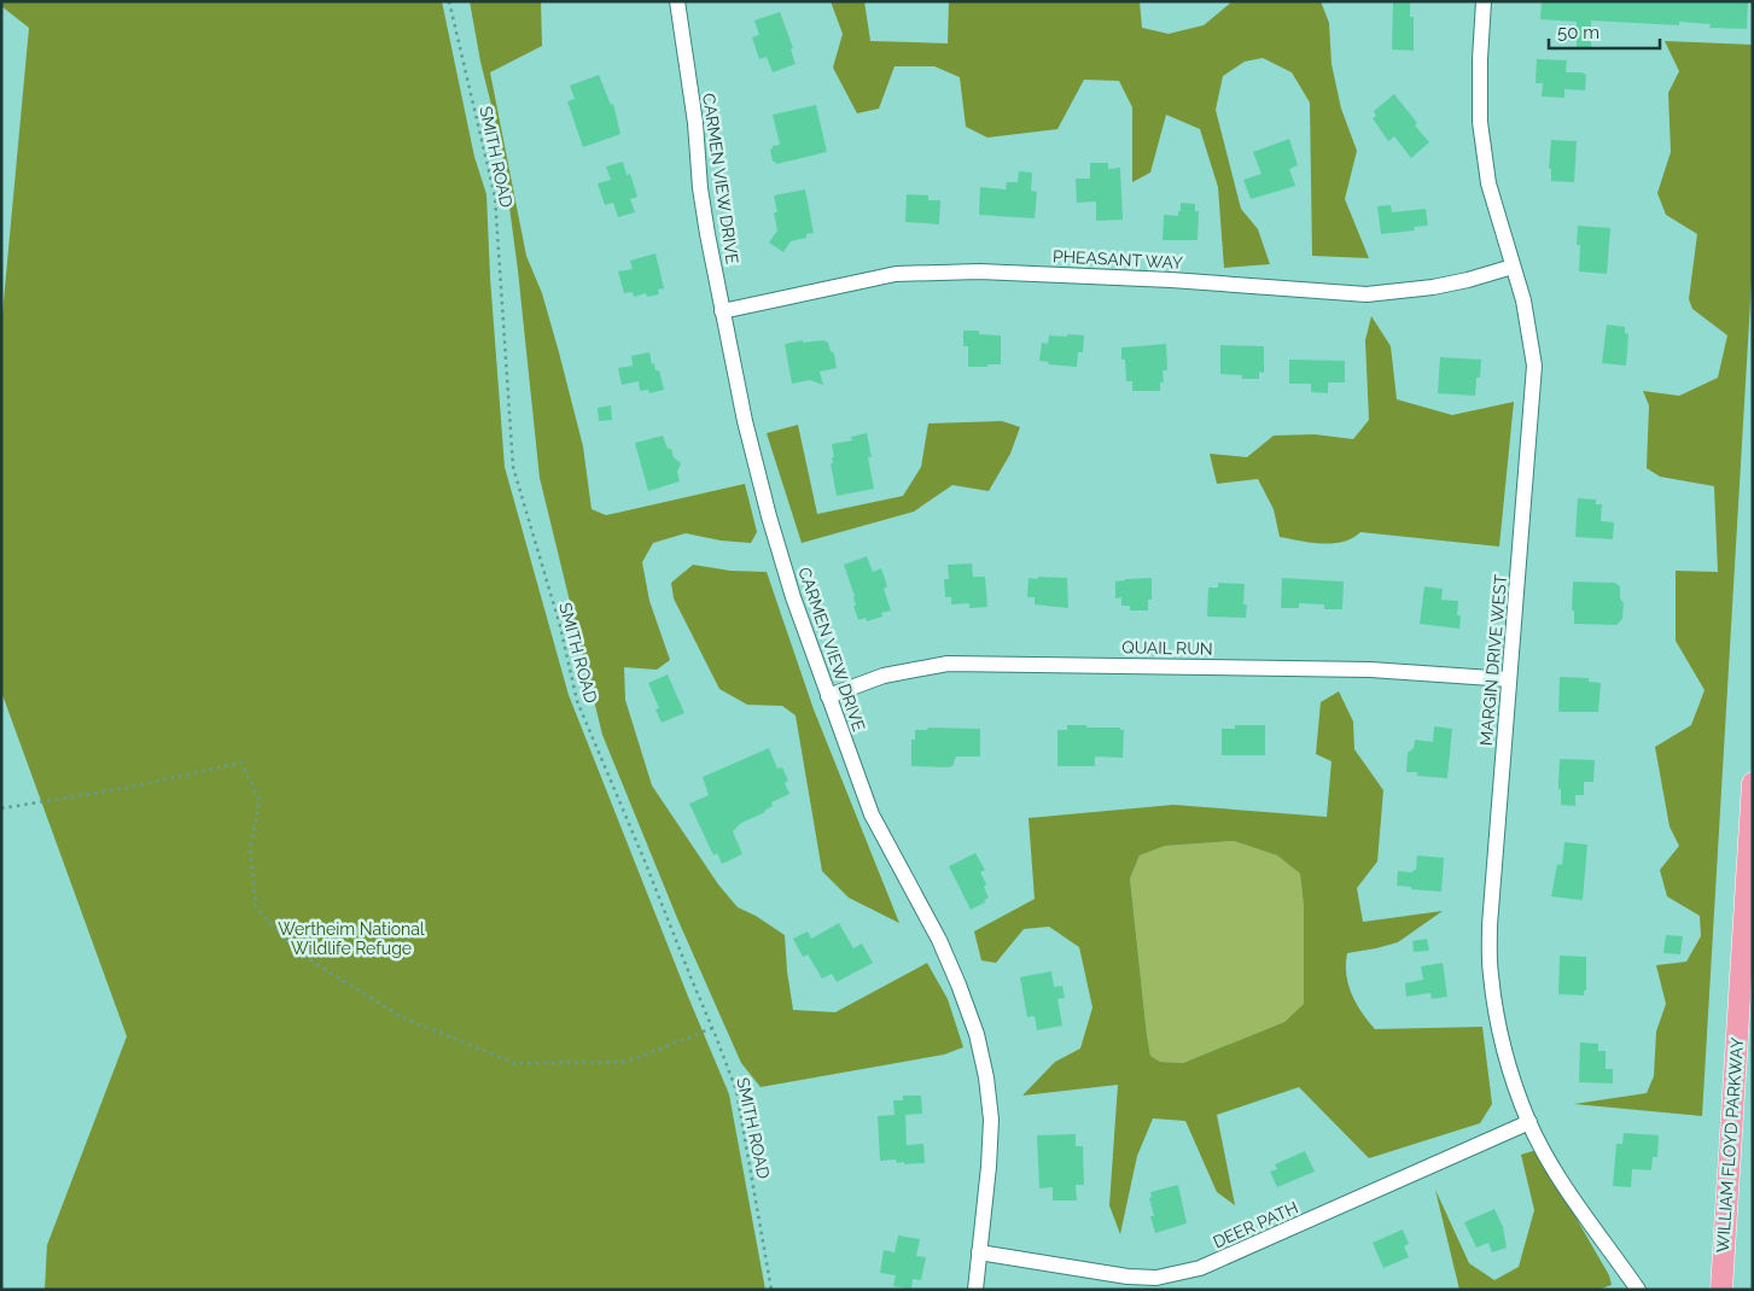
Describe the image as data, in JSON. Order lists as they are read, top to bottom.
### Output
{
  "streets": {
    "highway": ["WILLIAM FLOYD PARKWAY"],
    "street": [
      "CARMEN VIEW DRIVE",
      "PHEASANT WAY",
      "QUAIL RUN",
      "MARGIN DRIVE WEST",
      "DEER PATH"
    ],
    "path": ["SMITH ROAD"]
  },
  "crossings": [
    ["CARMEN VIEW DRIVE", "PHEASANT WAY"],
    ["CARMEN VIEW DRIVE", "QUAIL RUN"],
    ["CARMEN VIEW DRIVE", "DEER PATH"],
    ["PHEASANT WAY", "MARGIN DRIVE WEST"],
    ["QUAIL RUN", "MARGIN DRIVE WEST"],
    ["MARGIN DRIVE WEST", "DEER PATH"]
  ],
  "parks": ["Wertheim National Wildlife Refuge"],
  "scale_bar": "50 m"
}
